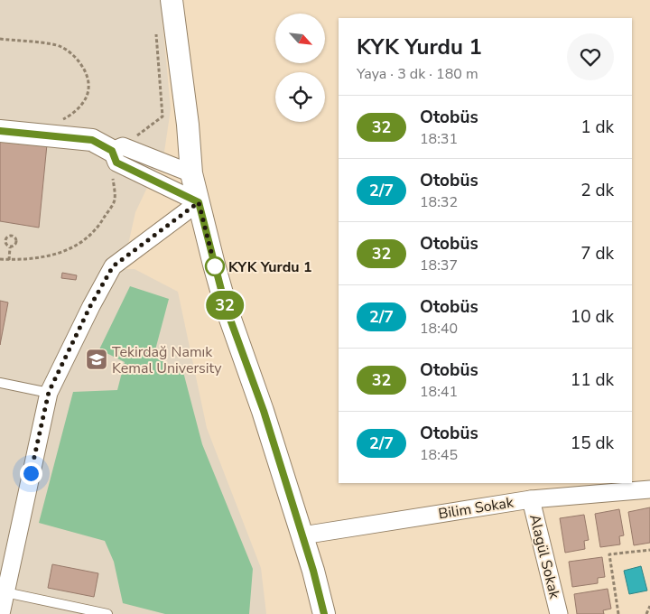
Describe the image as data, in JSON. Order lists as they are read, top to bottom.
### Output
{
  "streets": {
    "street": ["Bilim Sokak", "Alagül Sokak"]
  },
  "crossings": [
    ["Bilim Sokak", "Alagül Sokak"]
  ],
  "places": {
    "other": ["KYK Yurdu 1"],
    "school or university": ["Tekirdağ Namık Kemal University"]
  },
  "lines": ["bus line 32"],
  "north": "bottom right",
  "page": {
    "on_map": "32",
    "heading": ["KYK Yurdu 1", "Yaya · 3 dk · 180 m"],
    "list": [
      {
        "mark": "32",
        "name": "Otobüs",
        "note": "18:31",
        "value": "1 dk"
      },
      {
        "mark": "2/7",
        "name": "Otobüs",
        "note": "18:32",
        "value": "2 dk"
      },
      {
        "mark": "32",
        "name": "Otobüs",
        "note": "18:37",
        "value": "7 dk"
      },
      {
        "mark": "2/7",
        "name": "Otobüs",
        "note": "18:40",
        "value": "10 dk"
      },
      {
        "mark": "32",
        "name": "Otobüs",
        "note": "18:41",
        "value": "11 dk"
      },
      {
        "mark": "2/7",
        "name": "Otobüs",
        "note": "18:45",
        "value": "15 dk"
      }
    ]
  }
}
